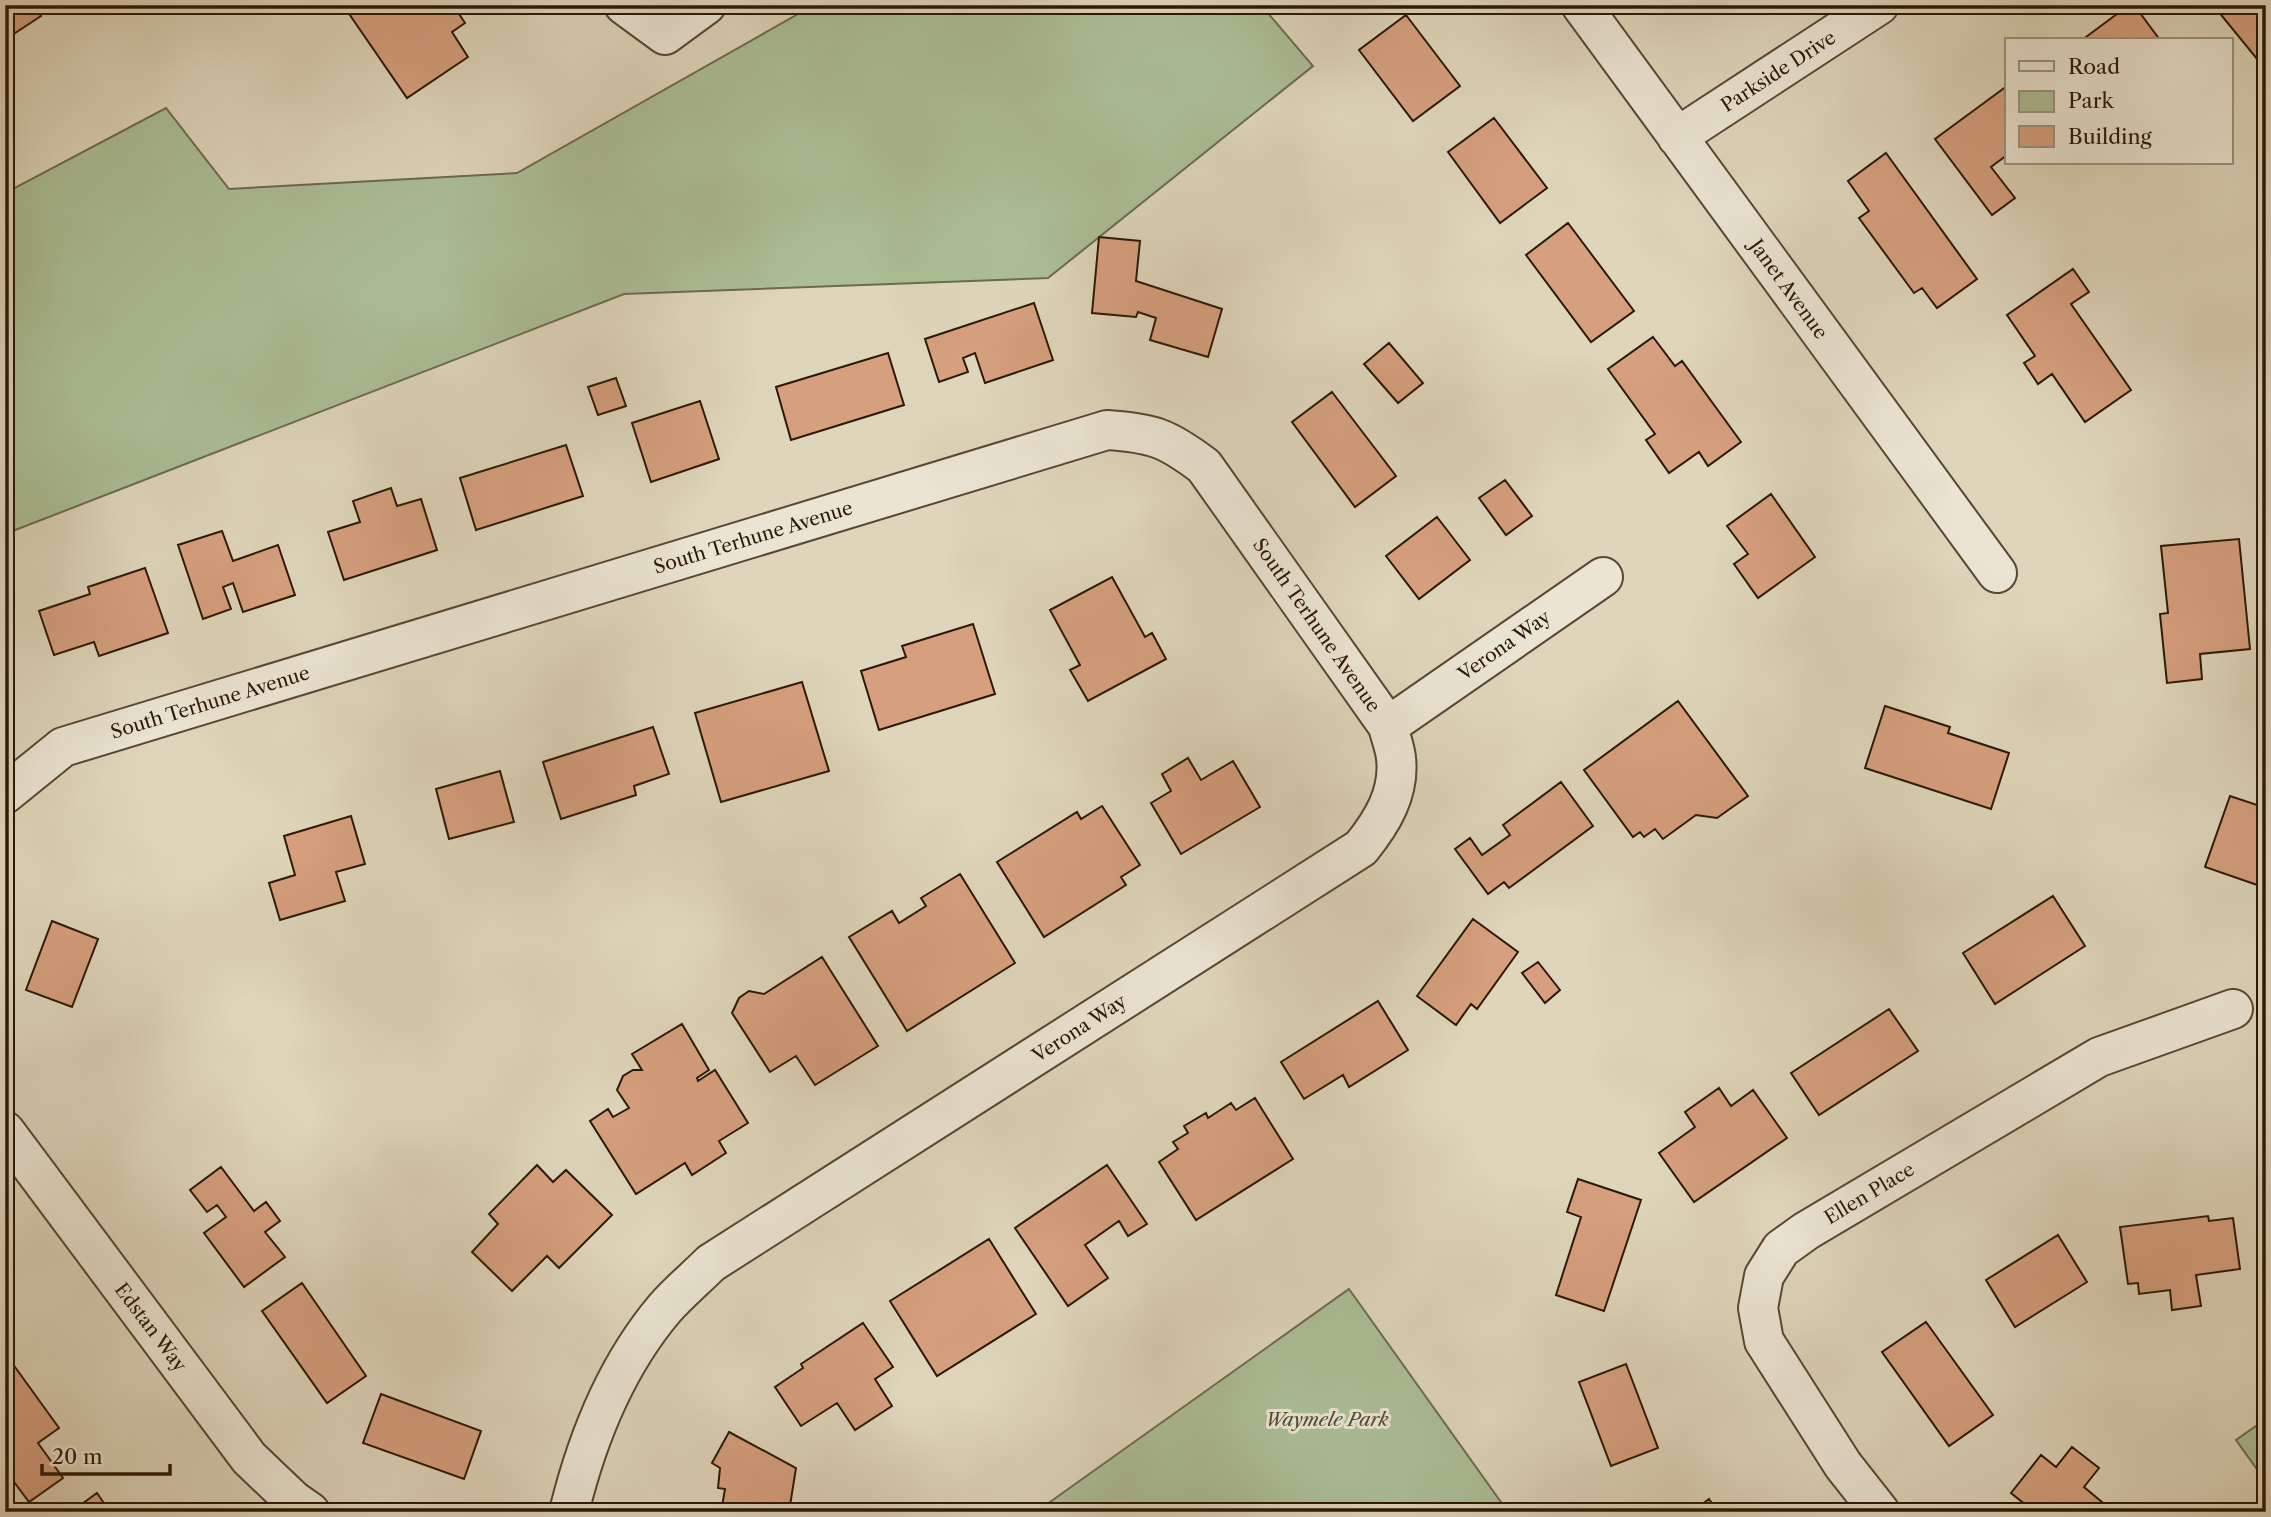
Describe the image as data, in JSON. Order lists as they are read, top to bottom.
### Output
{
  "streets": {
    "street": [
      "Parkside Drive",
      "Janet Avenue",
      "South Terhune Avenue",
      "Verona Way",
      "Ellen Place",
      "Edstan Way"
    ]
  },
  "crossings": [
    ["Parkside Drive", "Janet Avenue"],
    ["South Terhune Avenue", "Verona Way"]
  ],
  "parks": ["Waymele Park"],
  "legend": ["Road", "Park", "Building"],
  "scale_bar": "20 m"
}
